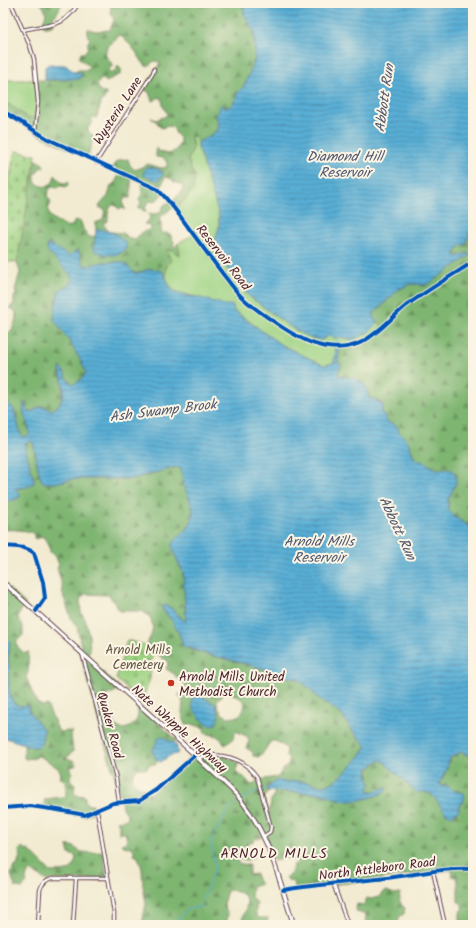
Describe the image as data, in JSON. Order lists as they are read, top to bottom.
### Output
{
  "streets": {
    "main road": ["Nate Whipple Highway"],
    "street": [
      "Wysteria Lane",
      "Reservoir Road",
      "Quaker Road",
      "North Attleboro Road"
    ]
  },
  "crossings": [
    ["Wysteria Lane", "Reservoir Road"],
    ["Quaker Road", "Nate Whipple Highway"],
    ["Nate Whipple Highway", "North Attleboro Road"]
  ],
  "districts": ["ARNOLD MILLS"],
  "water": [
    "Abbott Run",
    "Diamond Hill Reservoir",
    "Ash Swamp Brook",
    "Arnold Mills Reservoir"
  ],
  "parks": ["Arnold Mills Cemetery"],
  "places": ["Arnold Mills United Methodist Church"]
}
